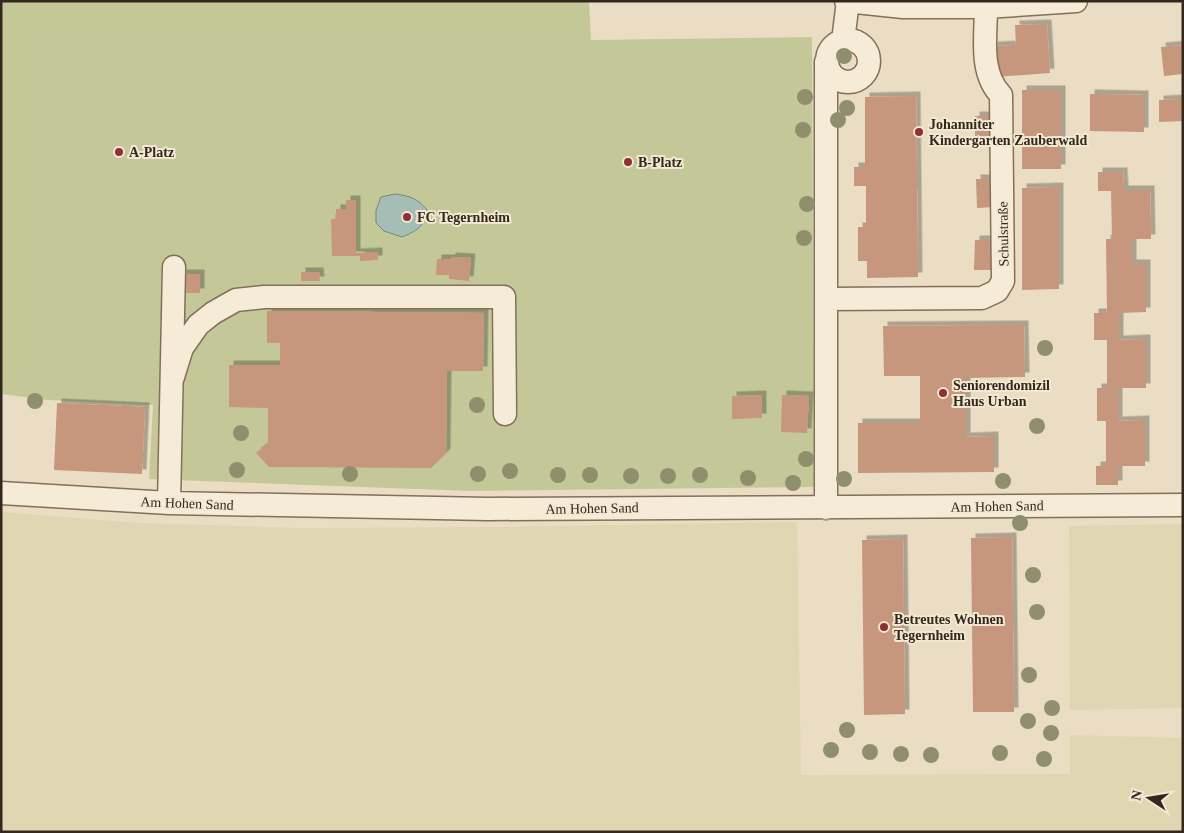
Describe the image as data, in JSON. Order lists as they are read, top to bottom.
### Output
{
  "streets": {
    "street": ["Schulstraße", "Am Hohen Sand"]
  },
  "places": [
    "Johanniter Kindergarten Zauberwald",
    "A-Platz",
    "B-Platz",
    "FC Tegernheim",
    "Seniorendomizil Haus Urban",
    "Betreutes Wohnen Tegernheim"
  ],
  "north": "left"
}
